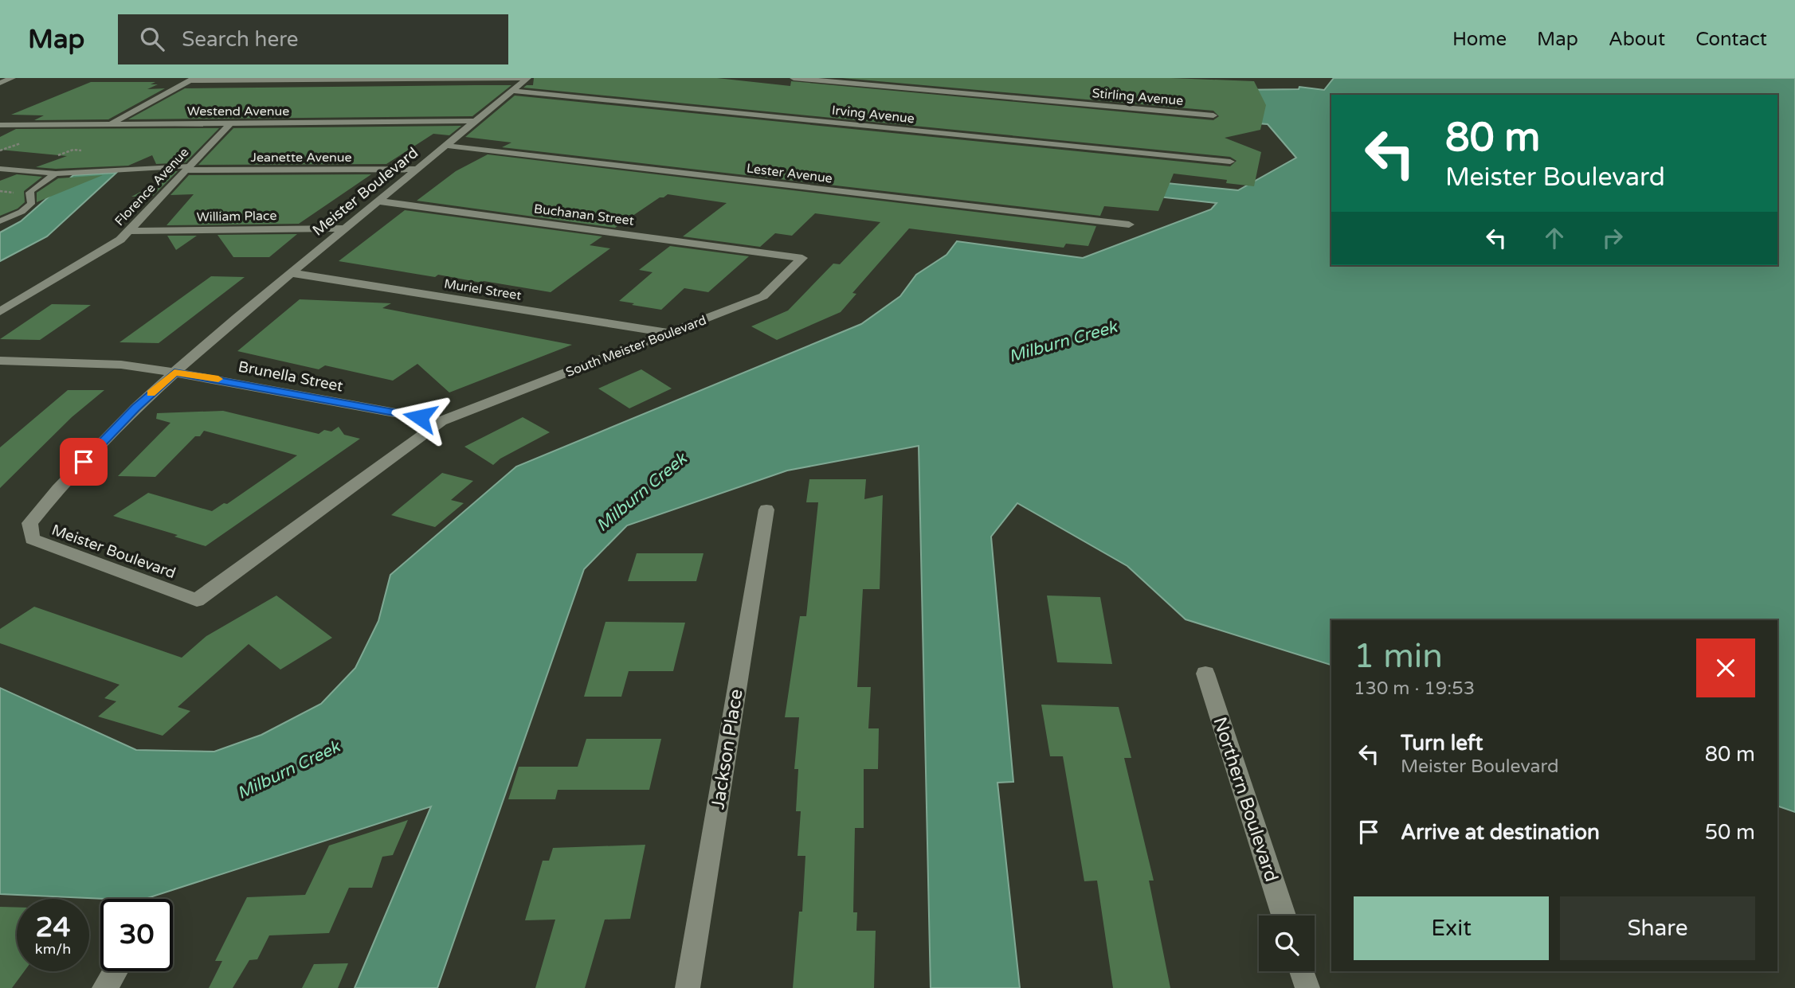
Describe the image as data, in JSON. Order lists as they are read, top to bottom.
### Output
{
  "streets": {
    "street": [
      "Stirling Avenue",
      "Westend Avenue",
      "Irving Avenue",
      "Jeanette Avenue",
      "Lester Avenue",
      "Florence Avenue",
      "Meister Boulevard",
      "Buchanan Street",
      "William Place",
      "Muriel Street",
      "South Meister Boulevard",
      "Brunella Street",
      "Jackson Place",
      "Northern Boulevard"
    ]
  },
  "crossings": [
    ["Westend Avenue", "Florence Avenue"],
    ["Westend Avenue", "Meister Boulevard"],
    ["Irving Avenue", "Meister Boulevard"],
    ["Jeanette Avenue", "Florence Avenue"],
    ["Jeanette Avenue", "Meister Boulevard"],
    ["Lester Avenue", "Meister Boulevard"],
    ["Florence Avenue", "William Place"],
    ["Meister Boulevard", "Buchanan Street"],
    ["Meister Boulevard", "William Place"],
    ["Meister Boulevard", "Muriel Street"],
    ["Meister Boulevard", "South Meister Boulevard"],
    ["Meister Boulevard", "Brunella Street"],
    ["Buchanan Street", "South Meister Boulevard"],
    ["Muriel Street", "South Meister Boulevard"],
    ["South Meister Boulevard", "Brunella Street"]
  ],
  "water": ["Milburn Creek"],
  "page": {
    "header": "Map",
    "search": "Search here",
    "nav": [
      "Home",
      "Map",
      "About",
      "Contact"
    ],
    "turn": ["80 m", "Meister Boulevard"],
    "heading": ["1 min", "130 m · 19:53"],
    "list": [
      {
        "name": "Turn left",
        "note": "Meister Boulevard",
        "value": "80 m"
      },
      {
        "name": "Arrive at destination",
        "value": "50 m"
      }
    ],
    "buttons": ["Exit", "Share"],
    "speed": "24 km/h",
    "limit": "30"
  }
}
